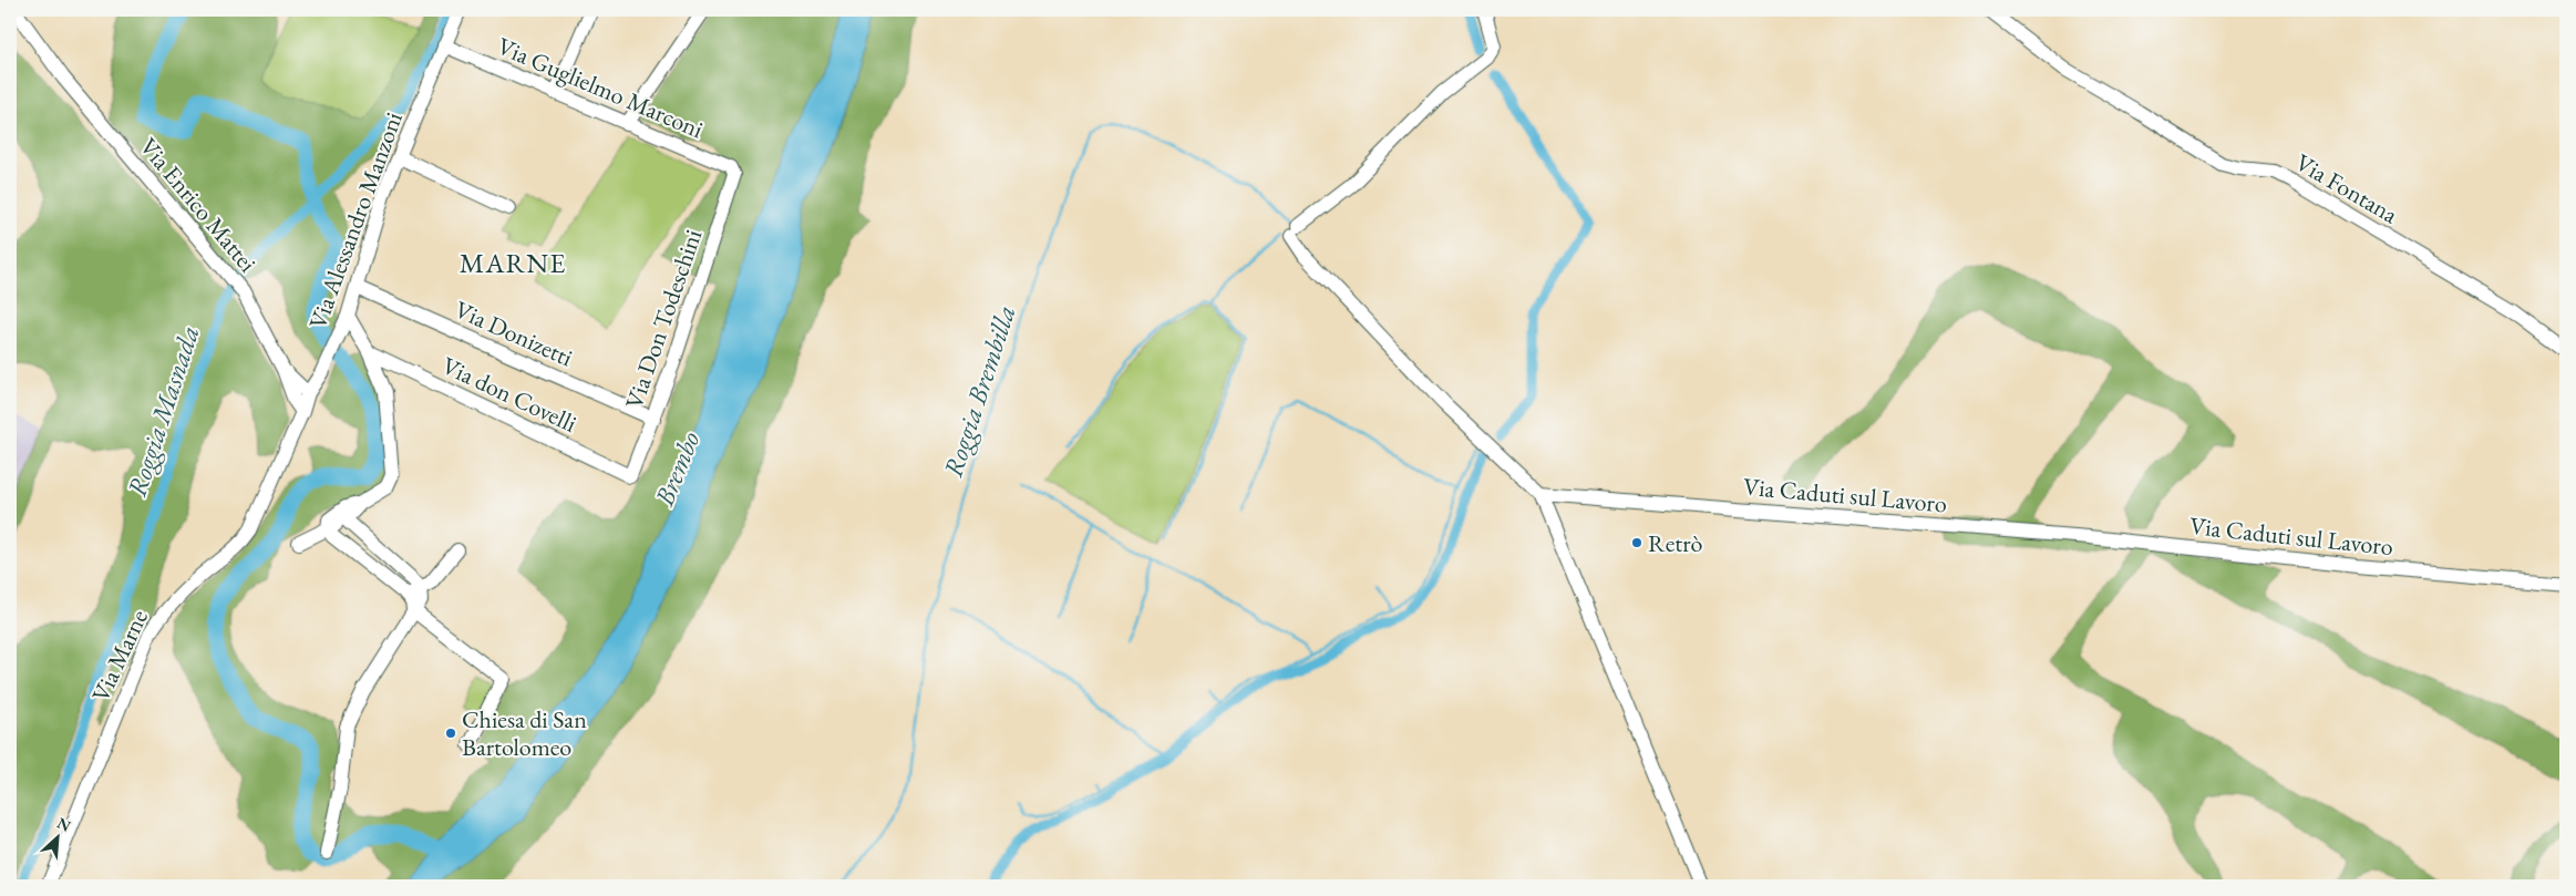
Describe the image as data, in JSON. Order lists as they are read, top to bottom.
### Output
{
  "streets": {
    "street": [
      "Via Guglielmo Marconi",
      "Via Fontana",
      "Via Enrico Mattei",
      "Via Alessandro Manzoni",
      "Via Don Todeschini",
      "Via Donizetti",
      "Via don Covelli",
      "Via Caduti sul Lavoro",
      "Via Marne"
    ]
  },
  "crossings": [
    ["Via Guglielmo Marconi", "Via Alessandro Manzoni"],
    ["Via Guglielmo Marconi", "Via Don Todeschini"],
    ["Via Enrico Mattei", "Via Alessandro Manzoni"],
    ["Via Enrico Mattei", "Via Marne"],
    ["Via Alessandro Manzoni", "Via Donizetti"],
    ["Via Alessandro Manzoni", "Via Marne"],
    ["Via Don Todeschini", "Via Donizetti"],
    ["Via Don Todeschini", "Via don Covelli"]
  ],
  "districts": ["MARNE"],
  "water": ["Roggia Brembilla", "Roggia Masnada", "Brembo"],
  "places": ["Retrò", "Chiesa di San Bartolomeo"],
  "north": "top right"
}
